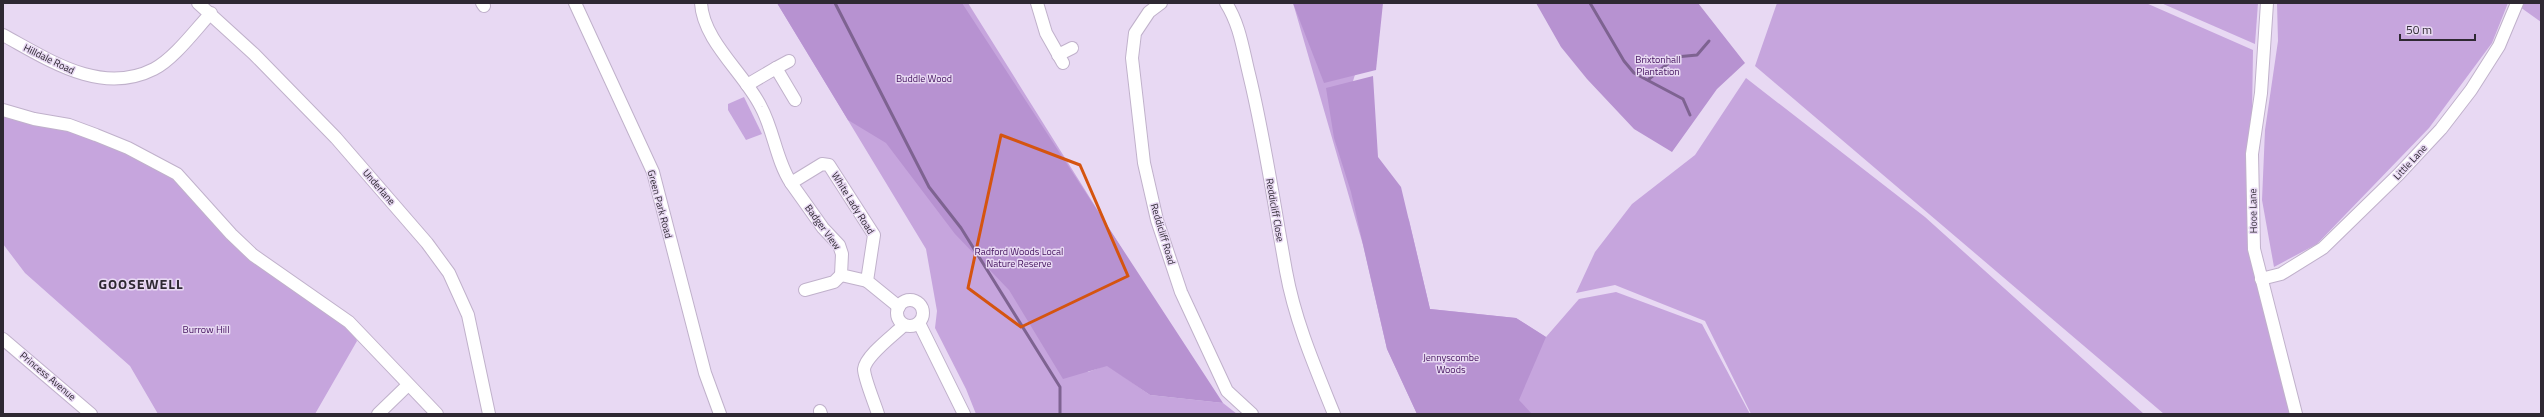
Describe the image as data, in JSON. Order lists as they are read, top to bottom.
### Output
{
  "streets": {
    "street": [
      "Hilldale Road",
      "Little Lane",
      "Underlane",
      "White Lady Road",
      "Green Park Road",
      "Reddicliff Close",
      "Hooe Lane",
      "Badger View",
      "Reddicliff Road",
      "Princess Avenue"
    ]
  },
  "crossings": [
    ["Hilldale Road", "Underlane"],
    ["Little Lane", "Hooe Lane"],
    ["White Lady Road", "Badger View"]
  ],
  "districts": ["GOOSEWELL"],
  "parks": [
    "Brixtonhall Plantation",
    "Buddle Wood",
    "Radford Woods Local Nature Reserve",
    "Burrow Hill",
    "Jennyscombe Woods"
  ],
  "scale_bar": "50 m"
}
